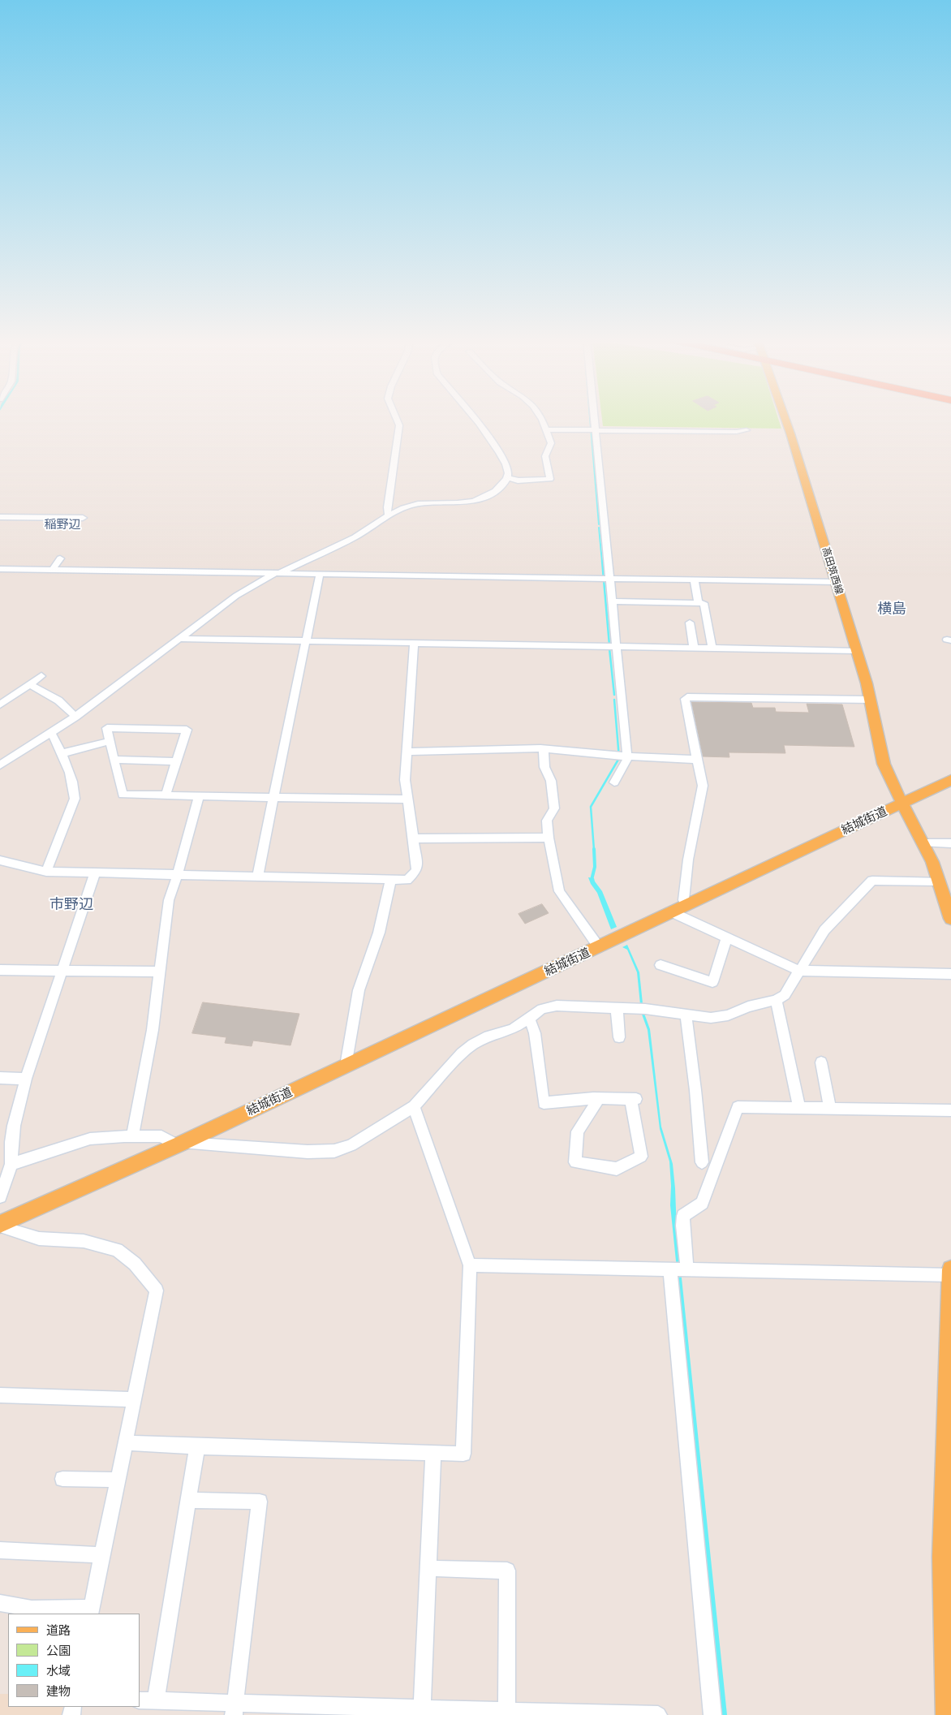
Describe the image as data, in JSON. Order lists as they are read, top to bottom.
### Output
{
  "streets": {
    "main road": ["高田筑西線", "結城街道"]
  },
  "crossings": [
    ["高田筑西線", "結城街道"]
  ],
  "districts": ["稲野辺", "横島", "市野辺"],
  "legend": [
    "道路",
    "公園",
    "水域",
    "建物"
  ]
}
